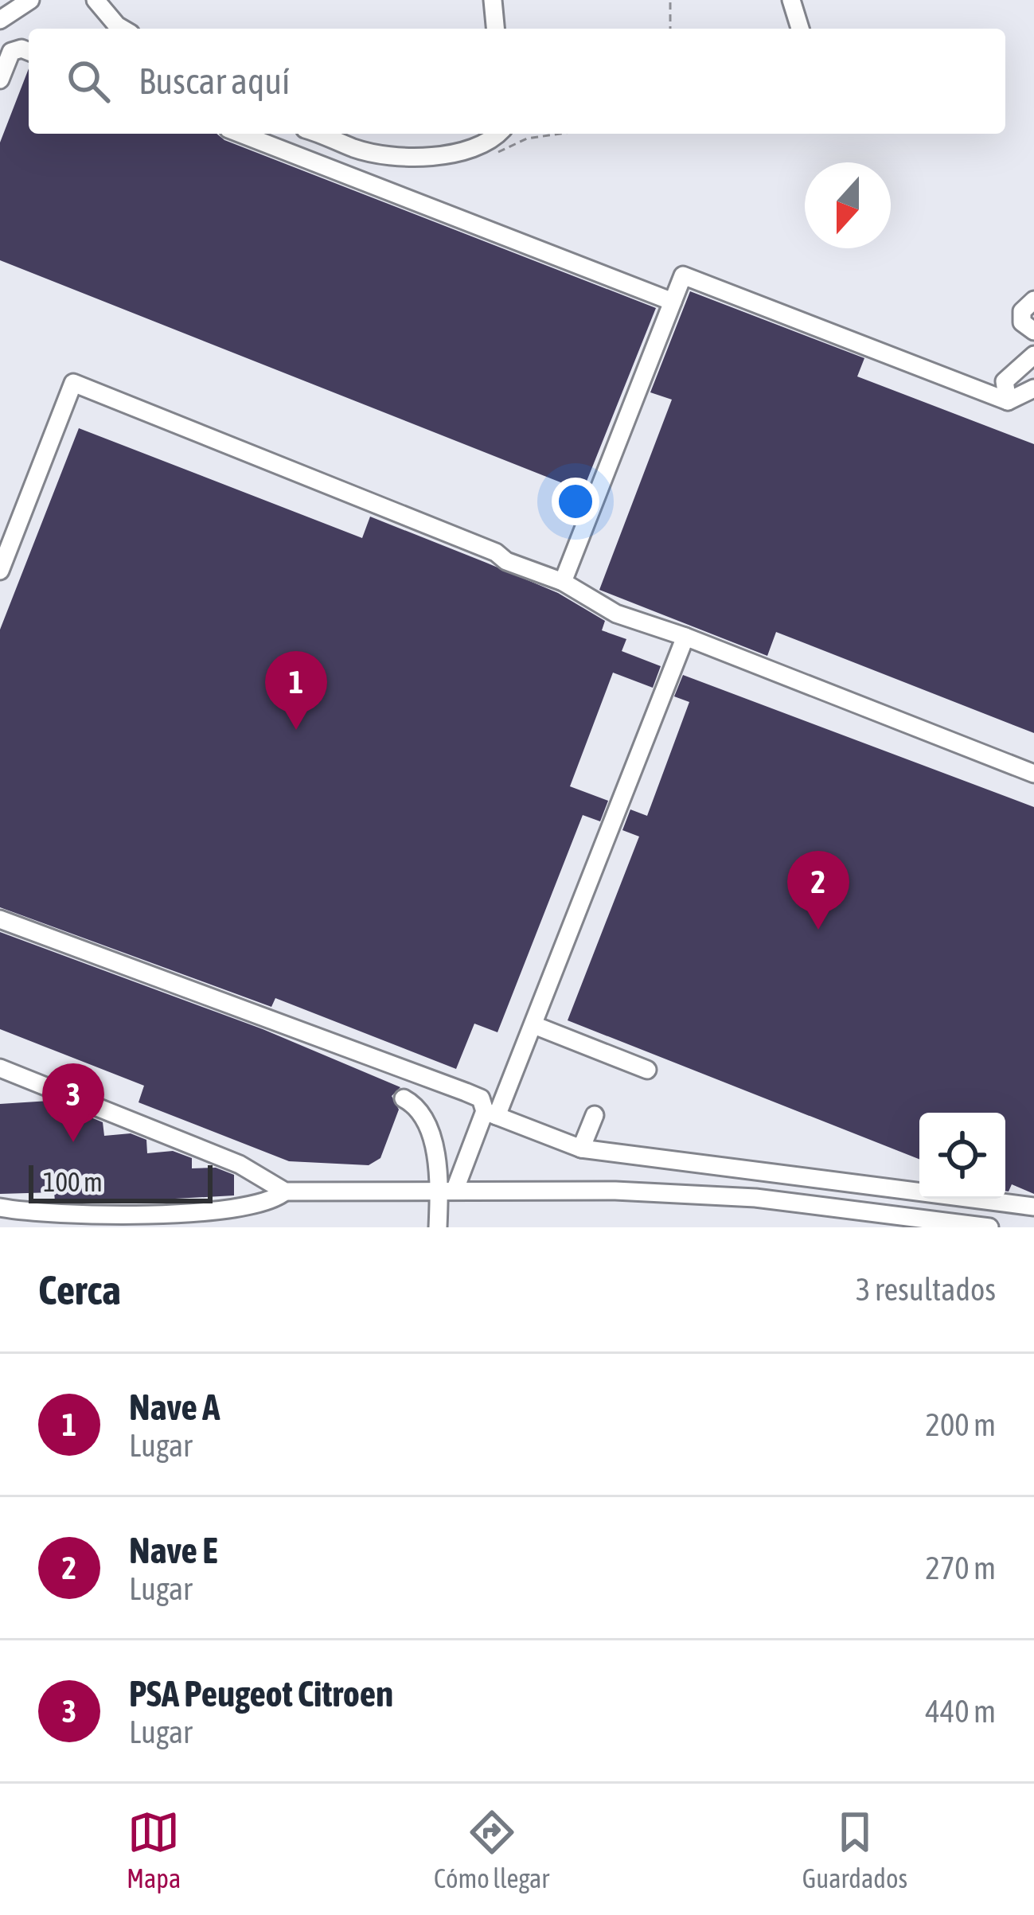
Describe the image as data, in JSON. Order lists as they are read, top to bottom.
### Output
{
  "scale_bar": "100 m",
  "north": "bottom",
  "page": {
    "search": "Buscar aquí",
    "pins": ["1", "2", "3"],
    "scale": "100 m",
    "heading": ["Cerca", "3 resultados"],
    "list": [
      {
        "mark": "1",
        "name": "Nave A",
        "note": "Lugar",
        "value": "200 m"
      },
      {
        "mark": "2",
        "name": "Nave E",
        "note": "Lugar",
        "value": "270 m"
      },
      {
        "mark": "3",
        "name": "PSA Peugeot Citroen",
        "note": "Lugar",
        "value": "440 m"
      }
    ],
    "nav": ["Mapa", "Cómo llegar", "Guardados"]
  }
}
